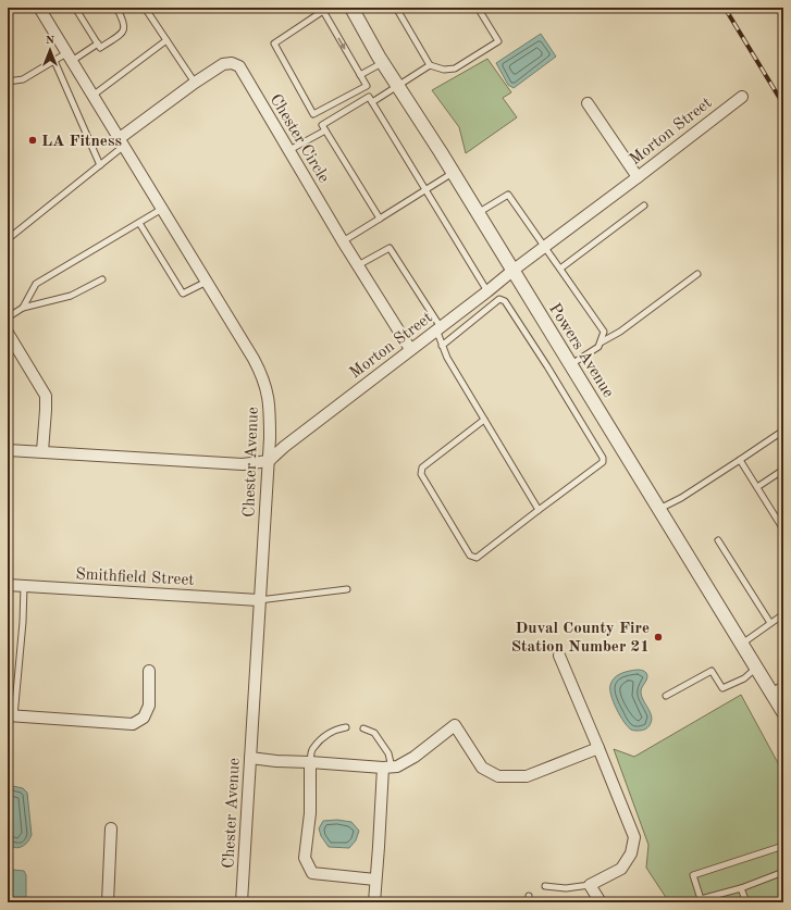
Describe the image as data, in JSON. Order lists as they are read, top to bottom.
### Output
{
  "streets": {
    "street": [
      "Morton Street",
      "Chester Circle",
      "Powers Avenue",
      "Chester Avenue",
      "Smithfield Street"
    ]
  },
  "crossings": [
    ["Morton Street", "Chester Circle"],
    ["Morton Street", "Powers Avenue"],
    ["Morton Street", "Chester Avenue"],
    ["Chester Circle", "Chester Avenue"],
    ["Chester Avenue", "Smithfield Street"]
  ],
  "places": ["LA Fitness", "Duval County Fire Station Number 21"],
  "north": "top"
}
